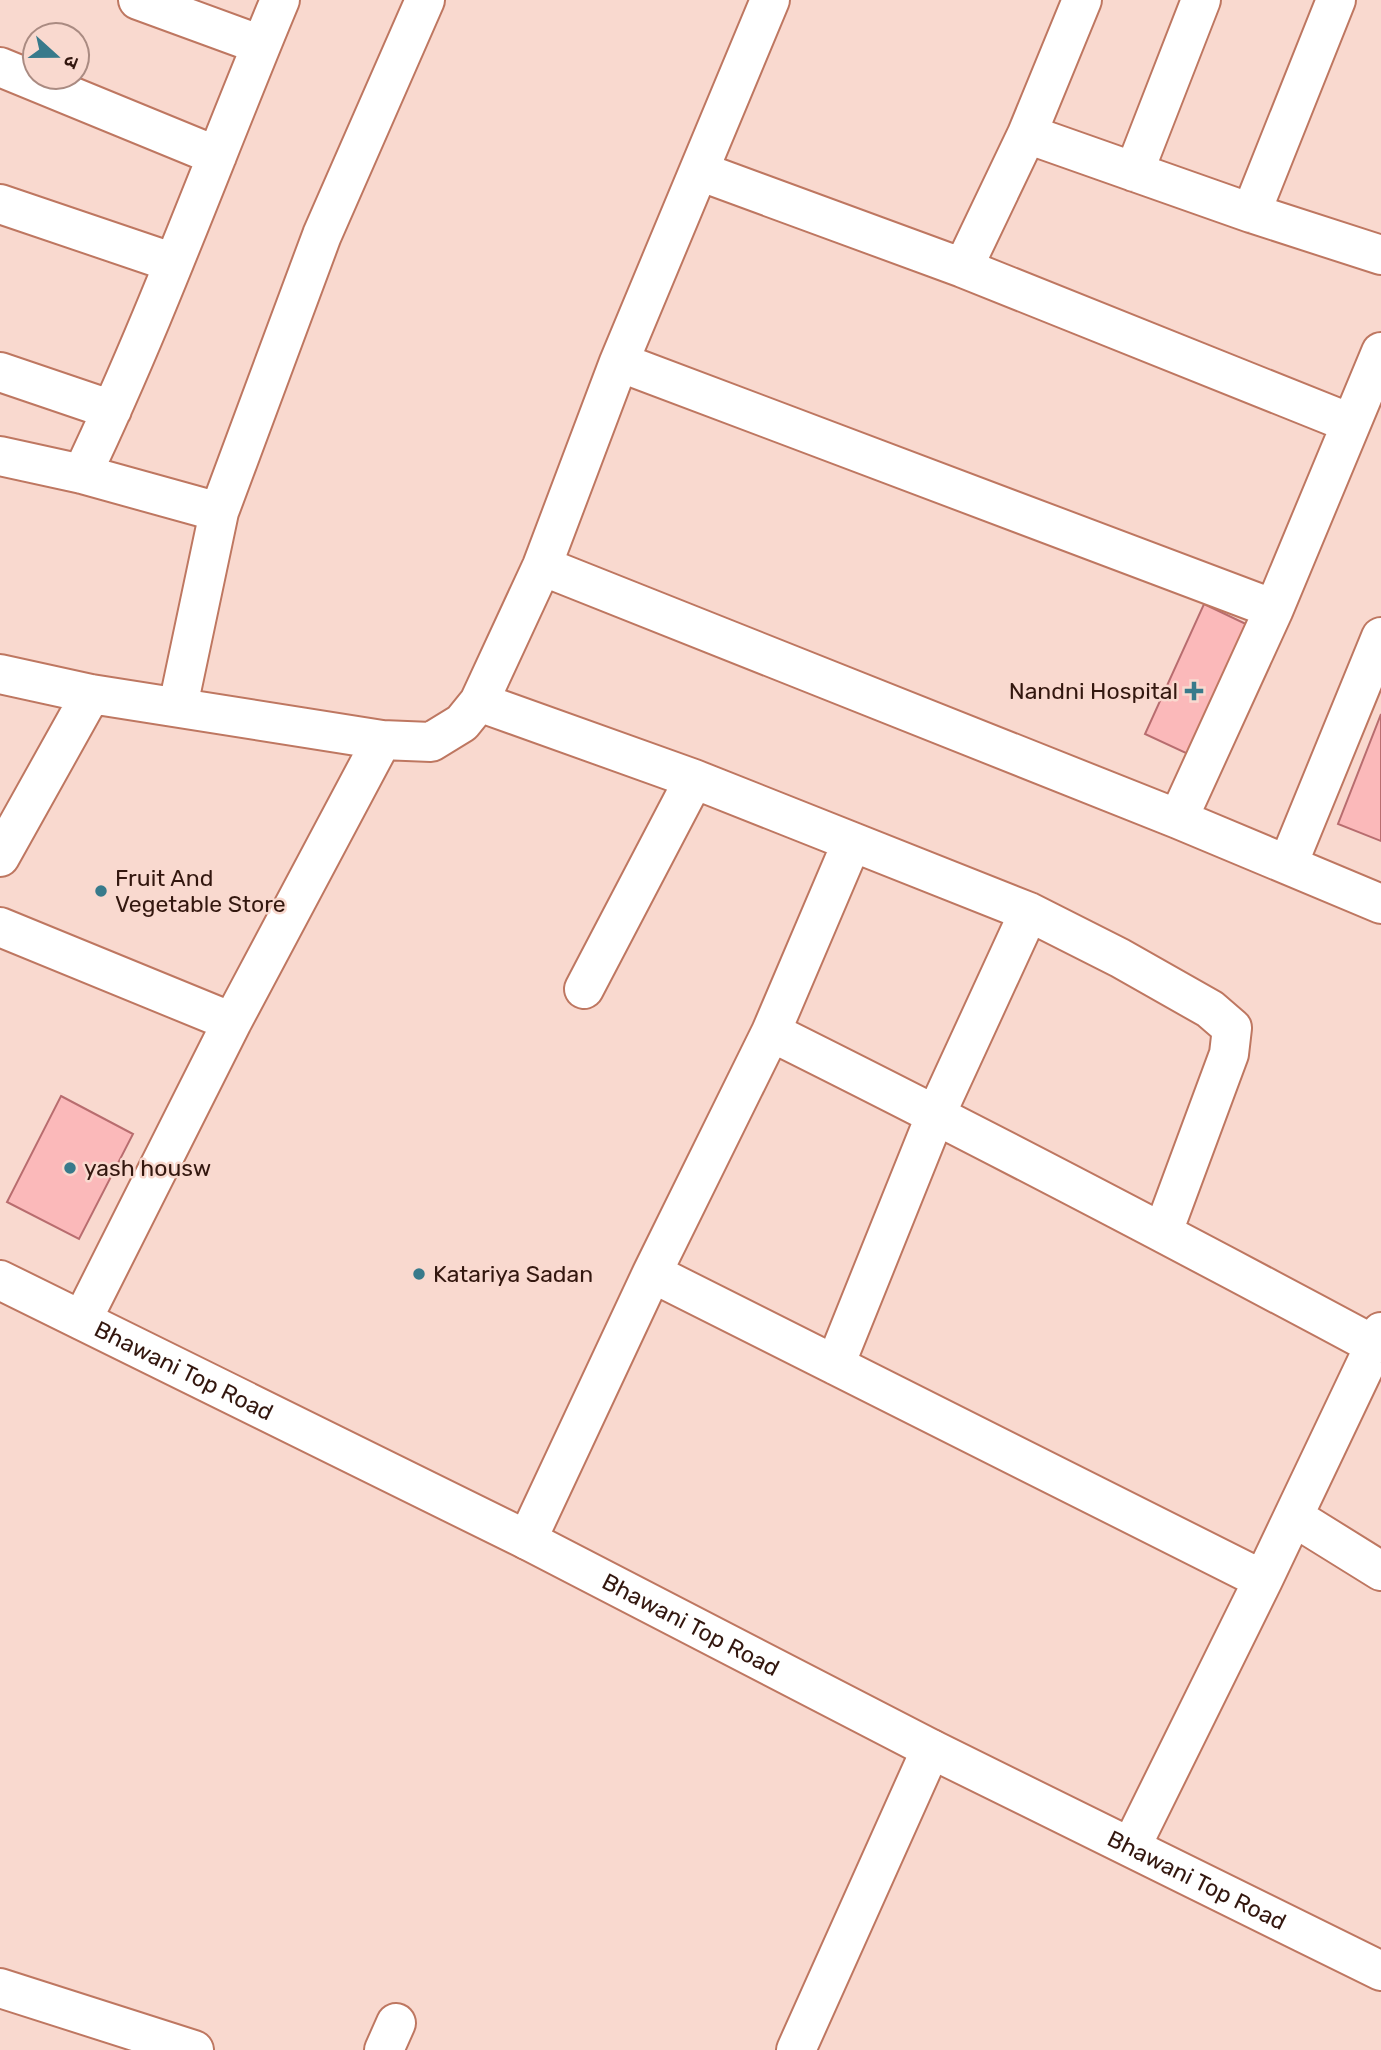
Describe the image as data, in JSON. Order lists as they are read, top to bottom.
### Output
{
  "streets": {
    "street": ["Bhawani Top Road"]
  },
  "places": {
    "health": ["Nandni Hospital"],
    "other": ["Fruit And Vegetable Store", "yash housw", "Katariya Sadan"]
  },
  "north": "right"
}
